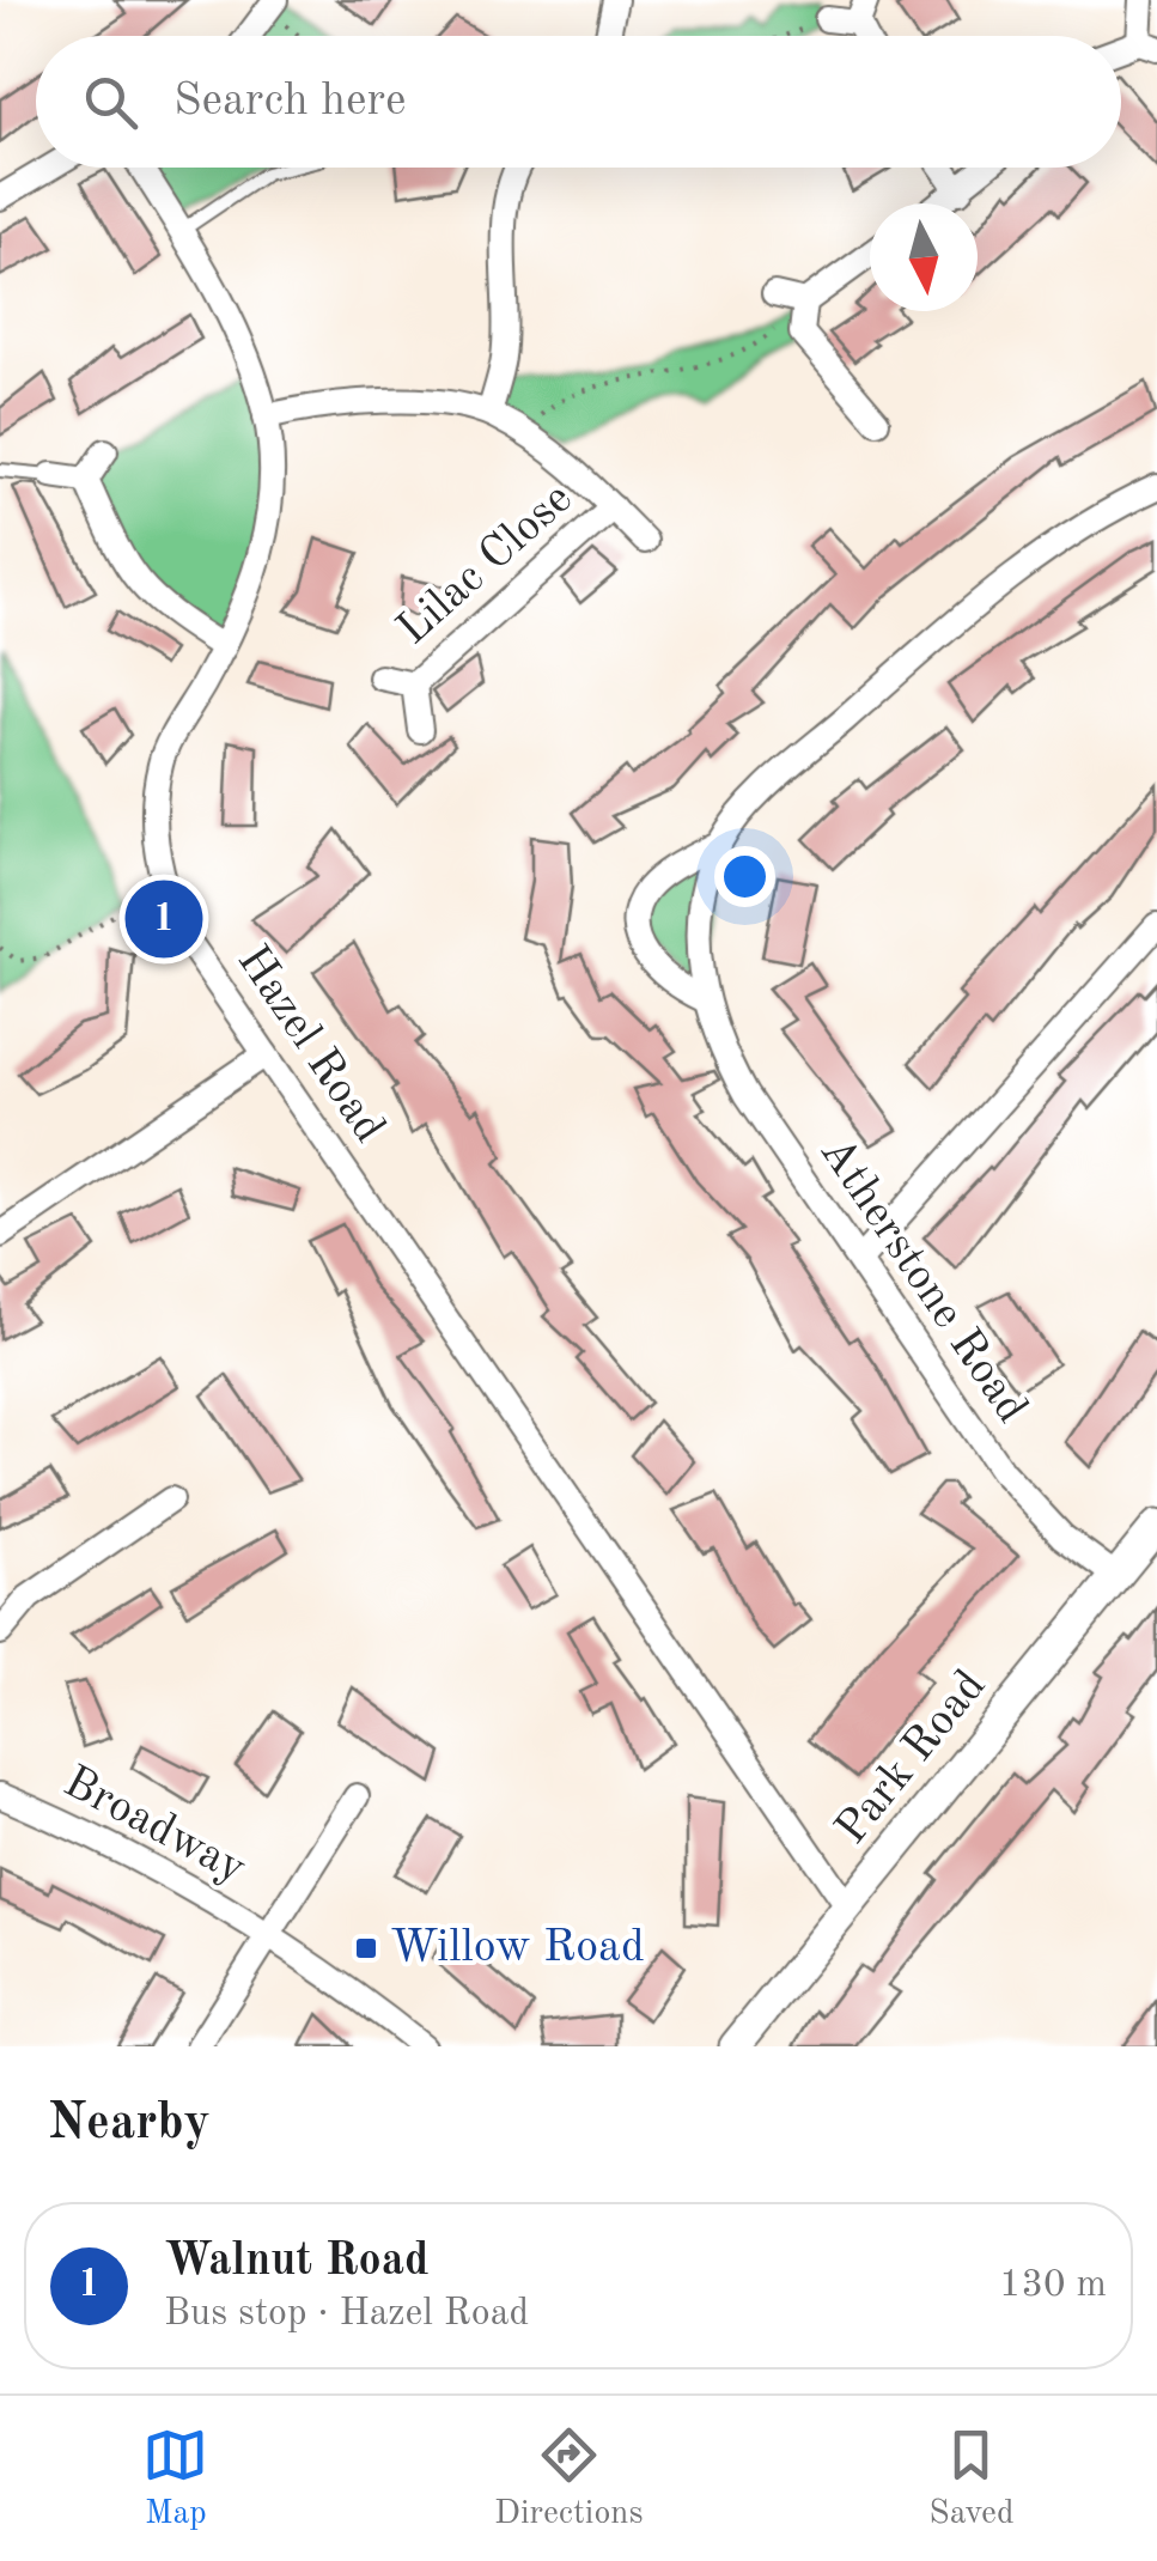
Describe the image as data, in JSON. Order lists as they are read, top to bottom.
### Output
{
  "streets": {
    "street": [
      "Lilac Close",
      "Hazel Road",
      "Atherstone Road",
      "Park Road",
      "Broadway"
    ]
  },
  "crossings": [
    ["Hazel Road", "Park Road"],
    ["Atherstone Road", "Park Road"]
  ],
  "places": {
    "transit": ["Willow Road"]
  },
  "north": "bottom",
  "page": {
    "search": "Search here",
    "pins": "1",
    "heading": "Nearby",
    "list": [
      {
        "mark": "1",
        "name": "Walnut Road",
        "note": "Bus stop · Hazel Road",
        "value": "130 m"
      }
    ],
    "nav": ["Map", "Directions", "Saved"]
  }
}
